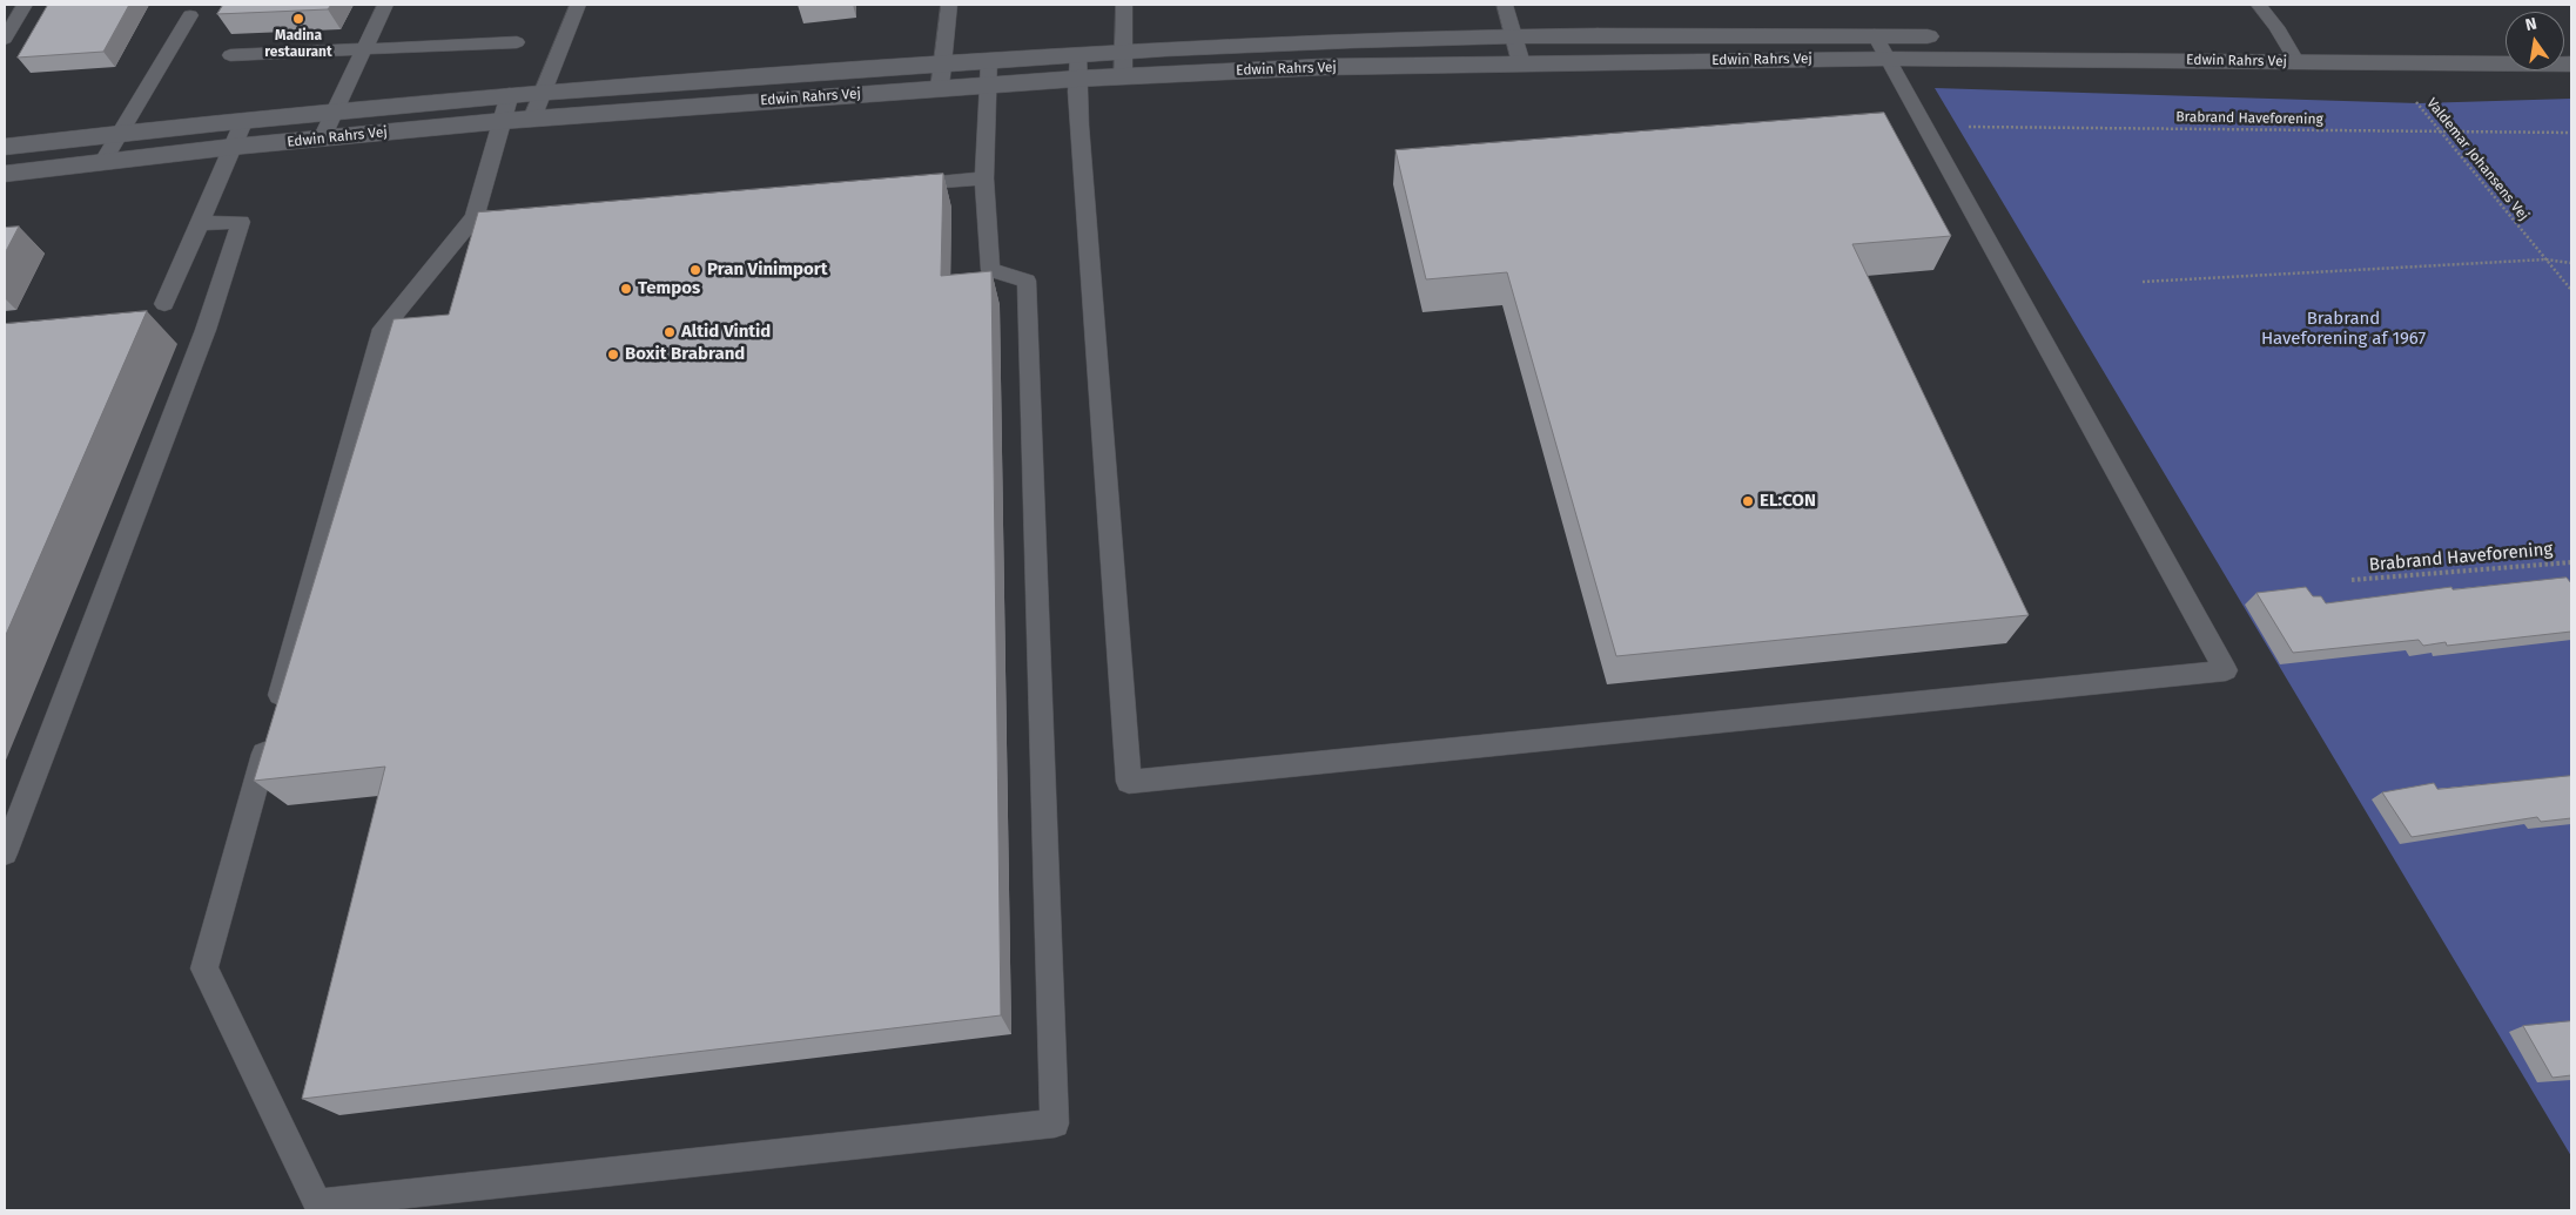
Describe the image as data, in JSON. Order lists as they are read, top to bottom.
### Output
{
  "streets": {
    "street": ["Edwin Rahrs Vej"],
    "path": ["Brabrand Haveforening", "Valdemar Johansens Vej"]
  },
  "crossings": [
    ["Edwin Rahrs Vej", "Valdemar Johansens Vej"],
    ["Brabrand Haveforening", "Valdemar Johansens Vej"]
  ],
  "parks": ["Brabrand Haveforening af 1967"],
  "places": [
    "Madina restaurant",
    "Pran Vinimport",
    "Tempos",
    "Altid Vintid",
    "Boxit Brabrand",
    "EL:CON"
  ],
  "north": "top"
}
